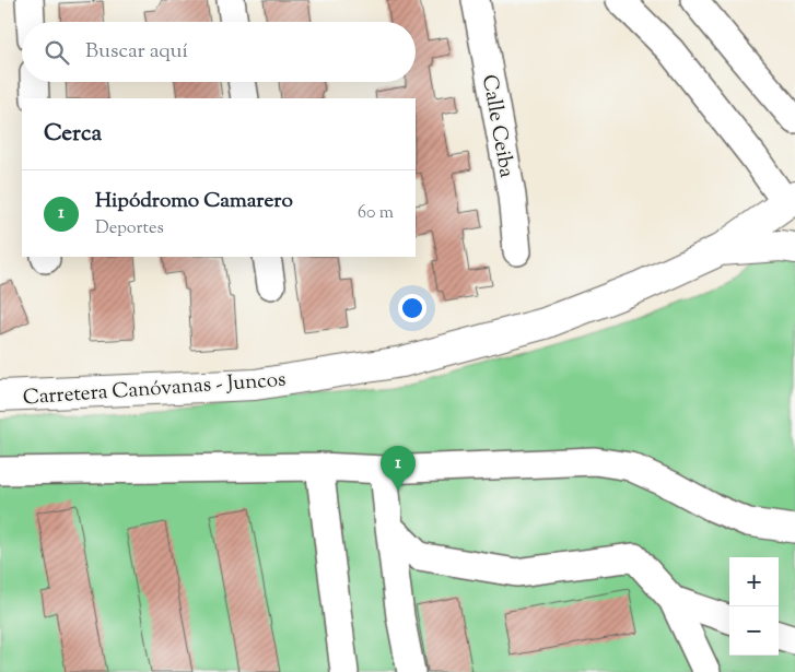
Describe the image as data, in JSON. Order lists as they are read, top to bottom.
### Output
{
  "streets": {
    "main road": ["Carretera Canóvanas - Juncos"],
    "street": ["Calle Ceiba"]
  },
  "page": {
    "search": "Buscar aquí",
    "heading": "Cerca",
    "list": [
      {
        "mark": "1",
        "name": "Hipódromo Camarero",
        "note": "Deportes",
        "value": "60 m"
      }
    ],
    "pins": "1",
    "map_buttons": ["+", "−"]
  }
}
